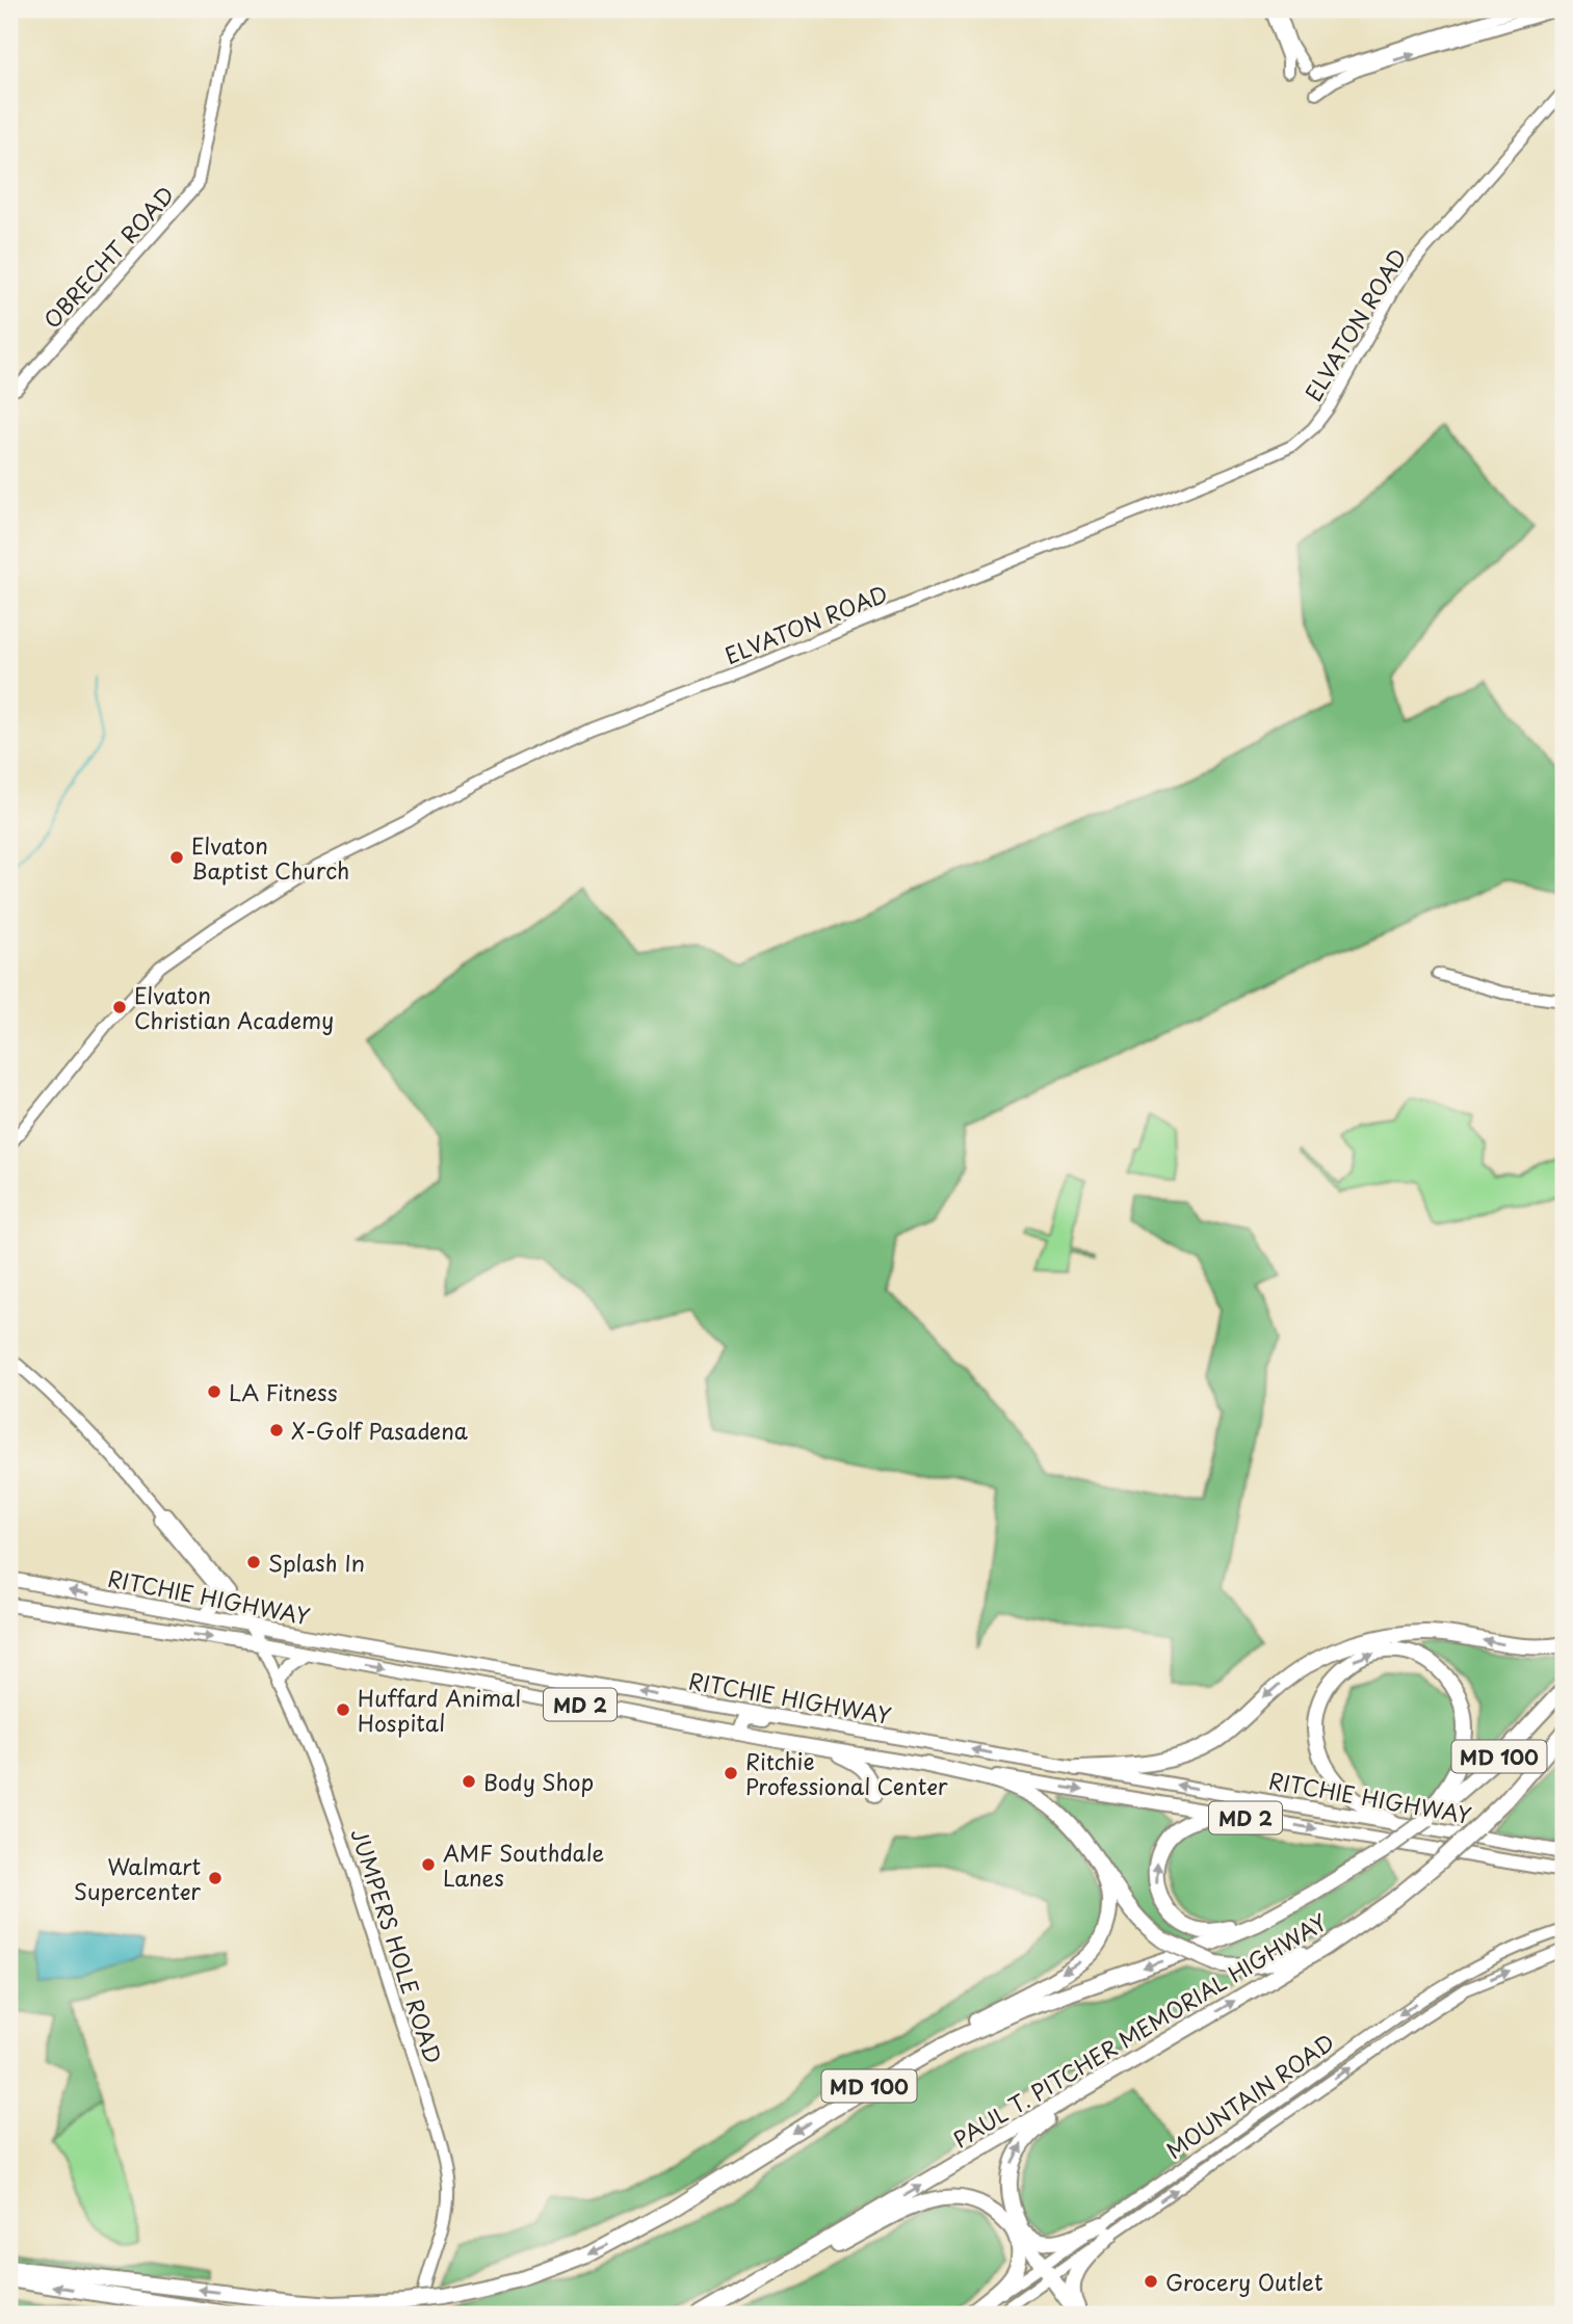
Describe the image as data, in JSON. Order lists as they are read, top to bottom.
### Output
{
  "streets": {
    "highway": ["MD 100", "PAUL T. PITCHER MEMORIAL HIGHWAY"],
    "main road": ["RITCHIE HIGHWAY", "MD 2"],
    "street": [
      "OBRECHT ROAD",
      "ELVATON ROAD",
      "JUMPERS HOLE ROAD",
      "MOUNTAIN ROAD"
    ]
  },
  "crossings": [
    ["RITCHIE HIGHWAY", "JUMPERS HOLE ROAD"]
  ],
  "places": [
    "Elvaton Baptist Church",
    "Elvaton Christian Academy",
    "LA Fitness",
    "X-Golf Pasadena",
    "Splash In",
    "Huffard Animal Hospital",
    "Ritchie Professional Center",
    "Body Shop",
    "AMF Southdale Lanes",
    "Walmart Supercenter",
    "Grocery Outlet"
  ]
}
